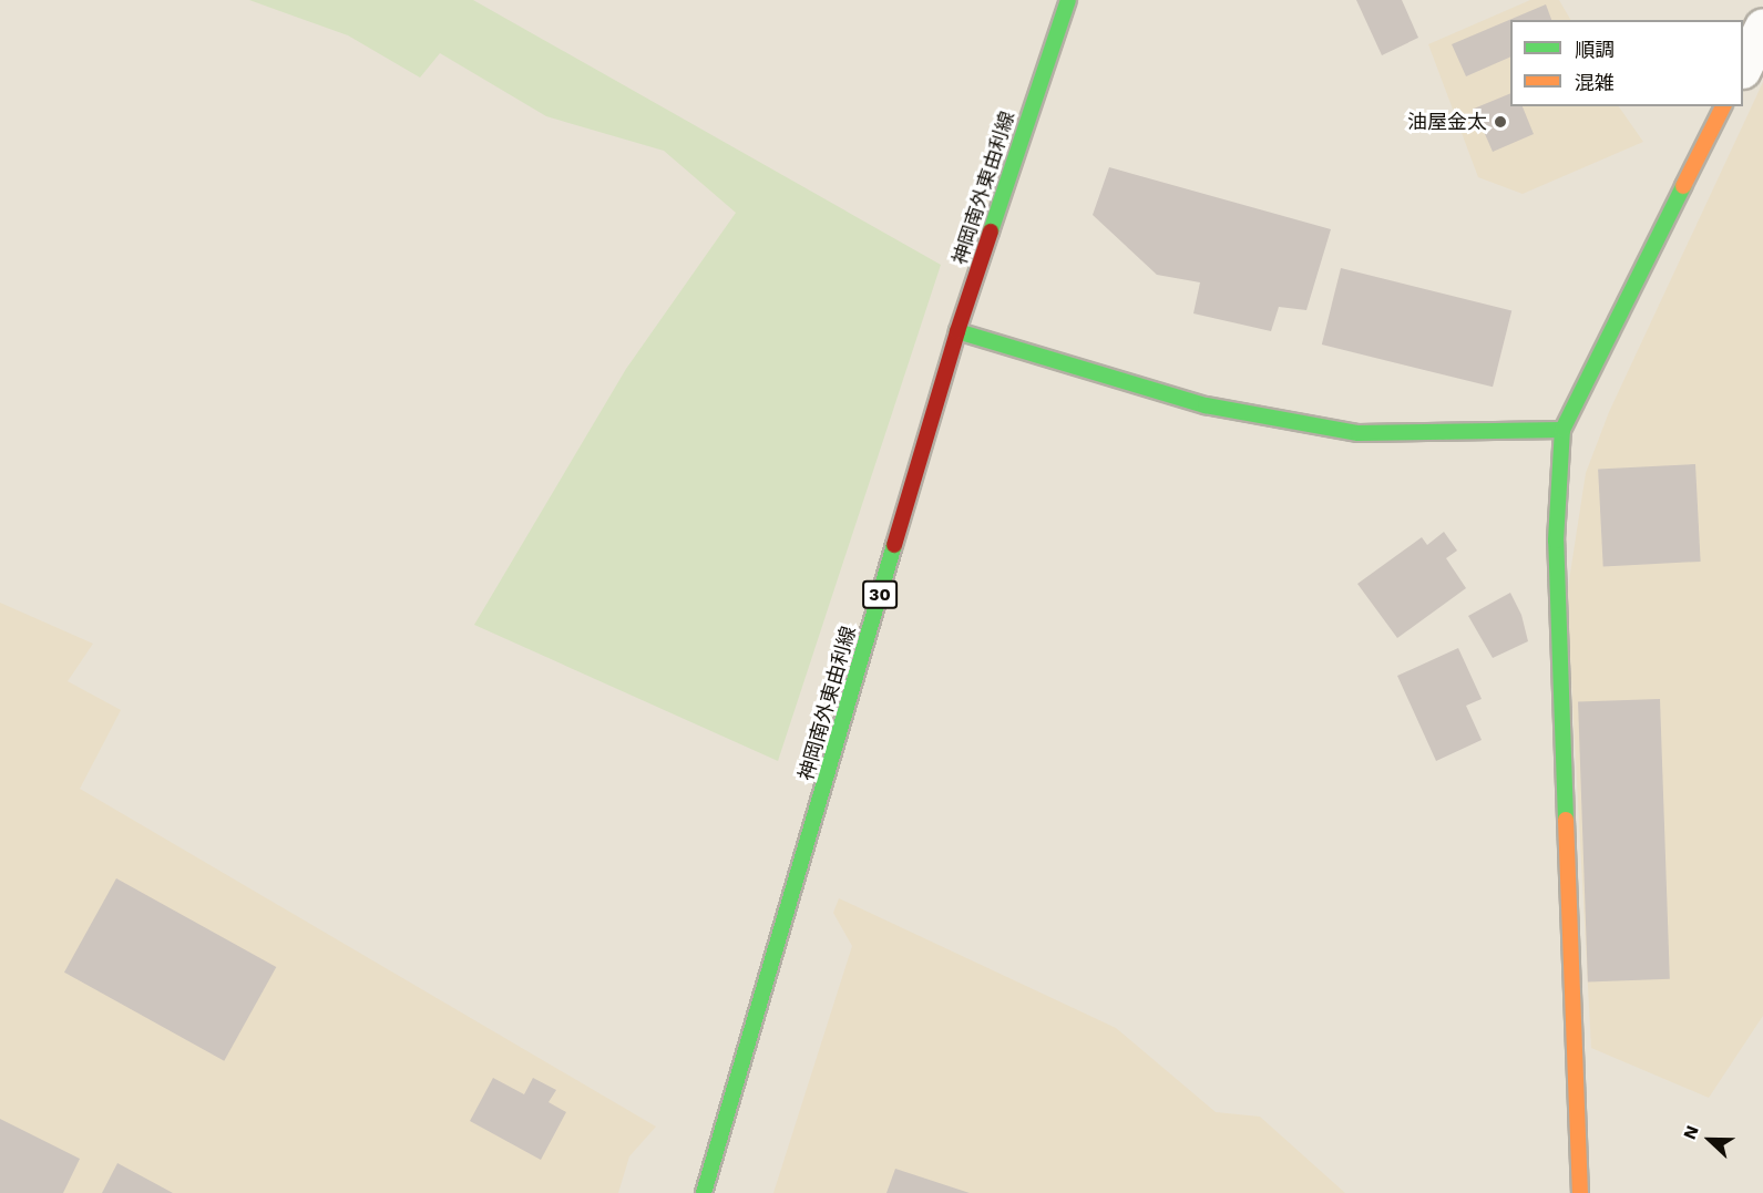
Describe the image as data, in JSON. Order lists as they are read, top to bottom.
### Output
{
  "streets": {
    "street": ["神岡南外東由利線", "30"]
  },
  "places": ["油屋金太"],
  "legend": ["順調", "混雑"],
  "north": "left"
}
